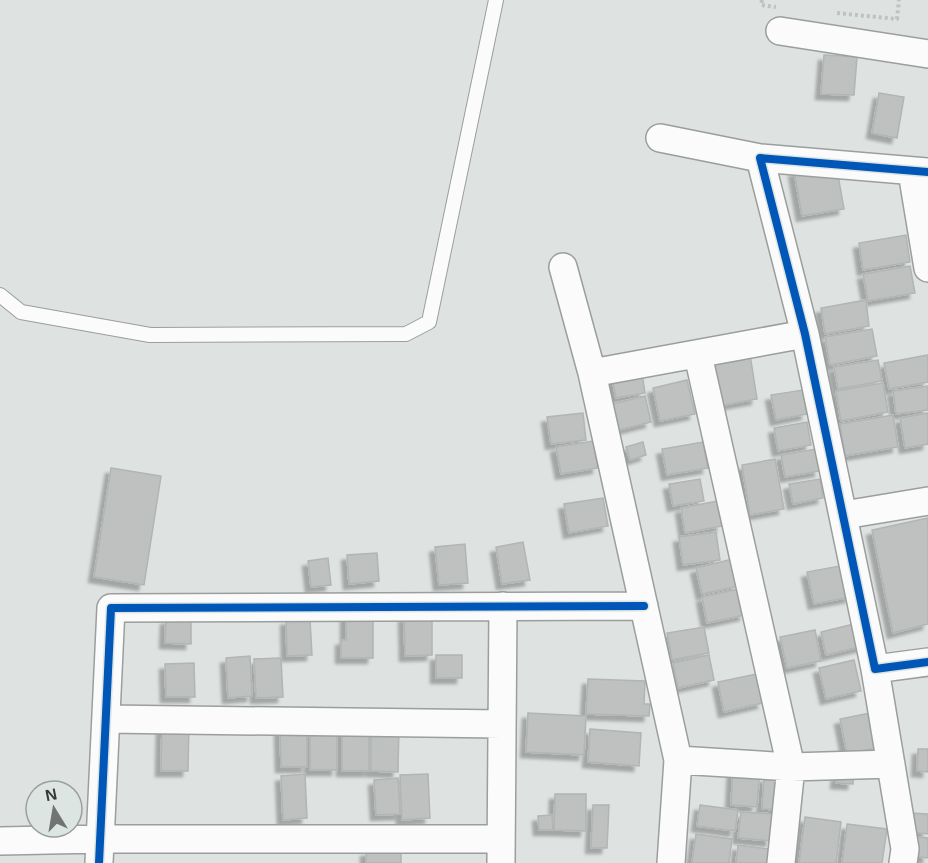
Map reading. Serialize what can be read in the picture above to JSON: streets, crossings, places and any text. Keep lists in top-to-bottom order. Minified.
{"north":"top"}
